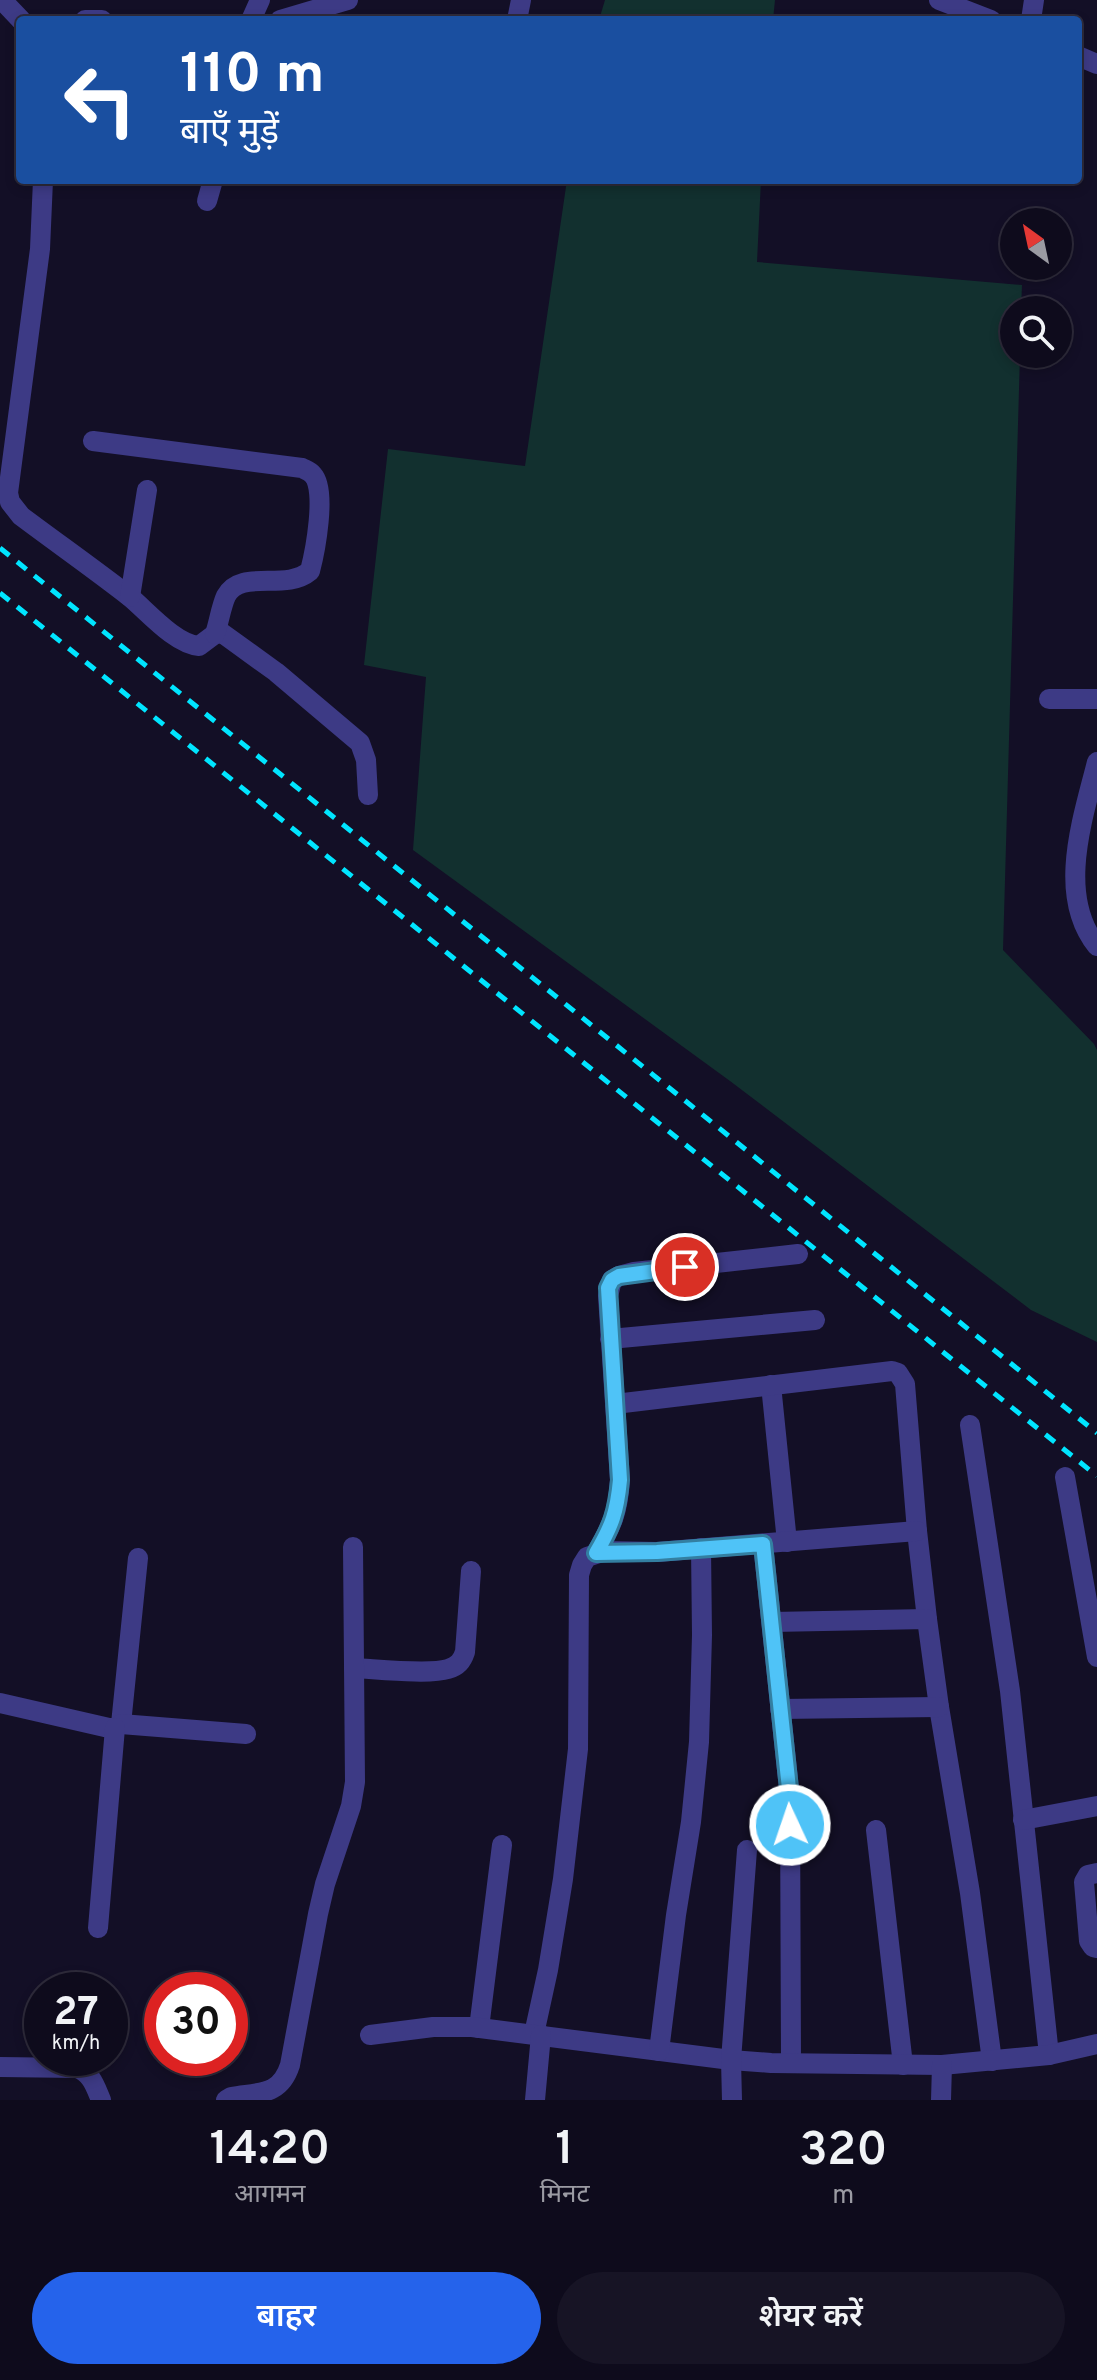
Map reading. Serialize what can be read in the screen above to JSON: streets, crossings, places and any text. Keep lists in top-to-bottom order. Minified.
{"north":"top left","page":{"turn":["110 m","बाएँ मुड़ें"],"speed":"27 km/h","limit":"30","eta":["14:20","आगमन","1","मिनट","320","m"],"buttons":["बाहर","शेयर करें"]}}
